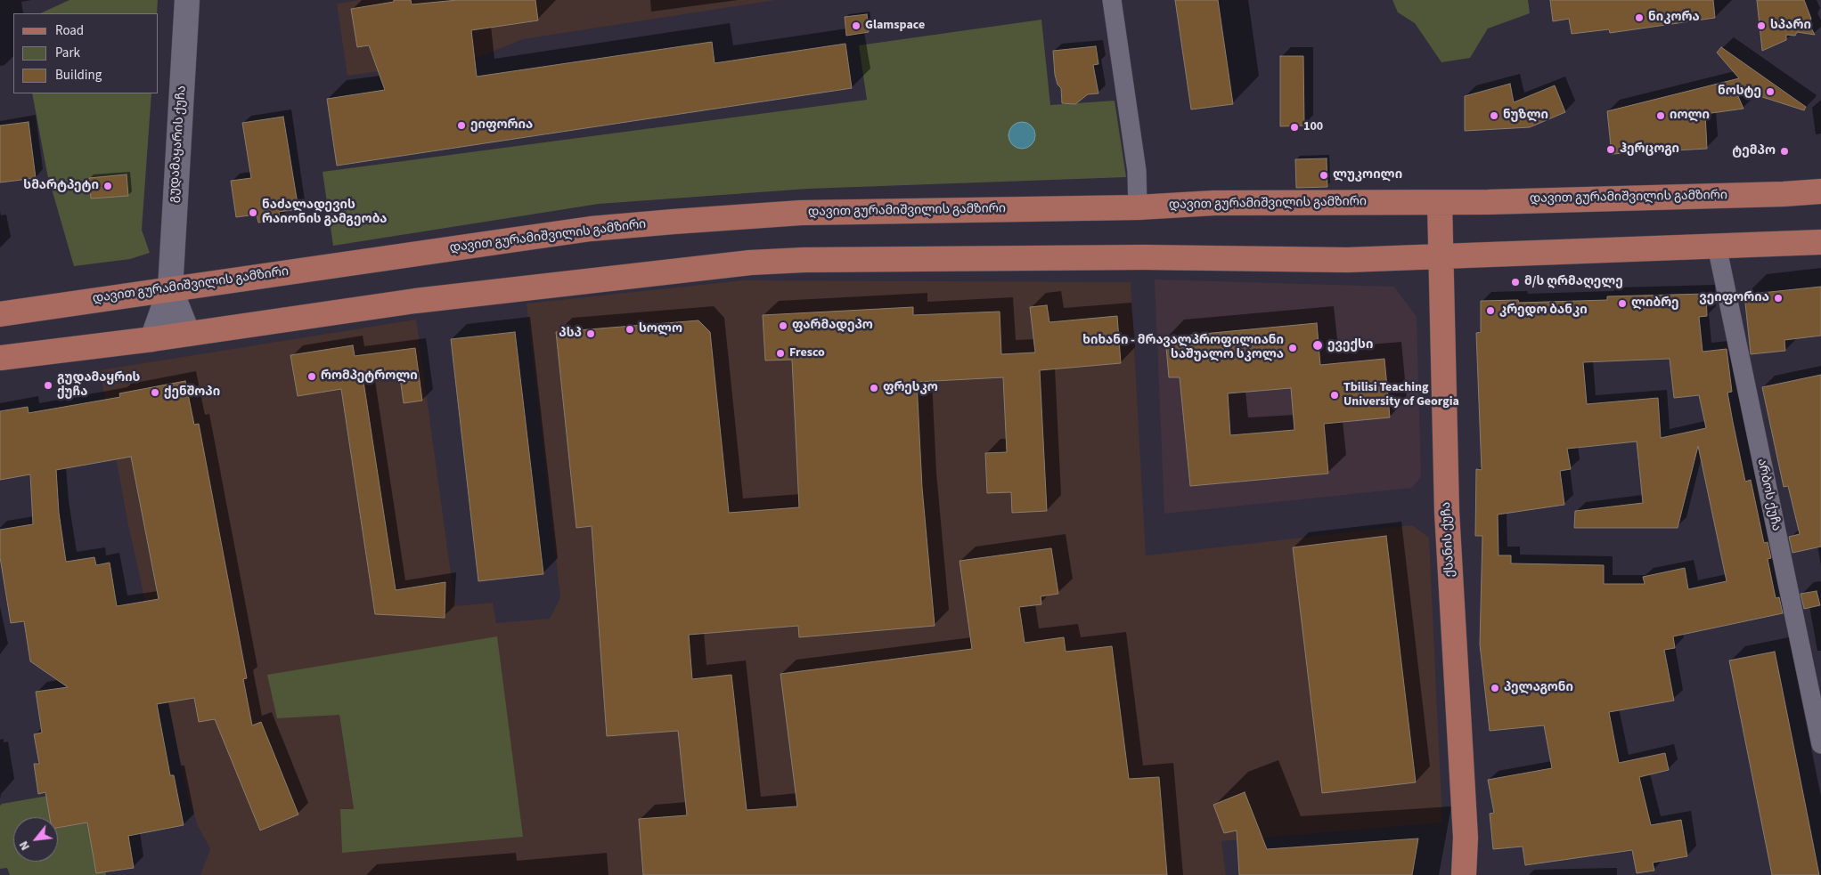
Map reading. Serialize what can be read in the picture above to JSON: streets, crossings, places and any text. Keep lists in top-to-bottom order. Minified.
{"streets":{"main road":["დავით გურამიშვილის გამზირი","ქსანის ქუჩა"],"street":["გუდამაყარის ქუჩა","არბოს ქუჩა"]},"crossings":[["გუდამაყარის ქუჩა","დავით გურამიშვილის გამზირი"],["დავით გურამიშვილის გამზირი","ქსანის ქუჩა"]],"places":["ნიკორა","Glamspace","სპარი","ნოსტე","ნუზლი","იოლი","ეიფორია","100","ჰერცოგი","ტემპო","ლუკოილი","სმარტპეტი","ნაძალადევის რაიონის გამგეობა","მ/ს ღრმაღელე","ვეიფორია","ლიბრე","კრედო ბანკი","ფარმადეპო","სოლო","პსპ","ევექსი","ხიხანი - მრავალპროფილიანი საშუალო სკოლა","Fresco","რომპეტროლი","გუდამაყრის ქუჩა","ფრესკო","ქენშოპი","Tbilisi Teaching University of Georgia","პელაგონი"],"legend":["Road","Park","Building"],"north":"bottom left"}
